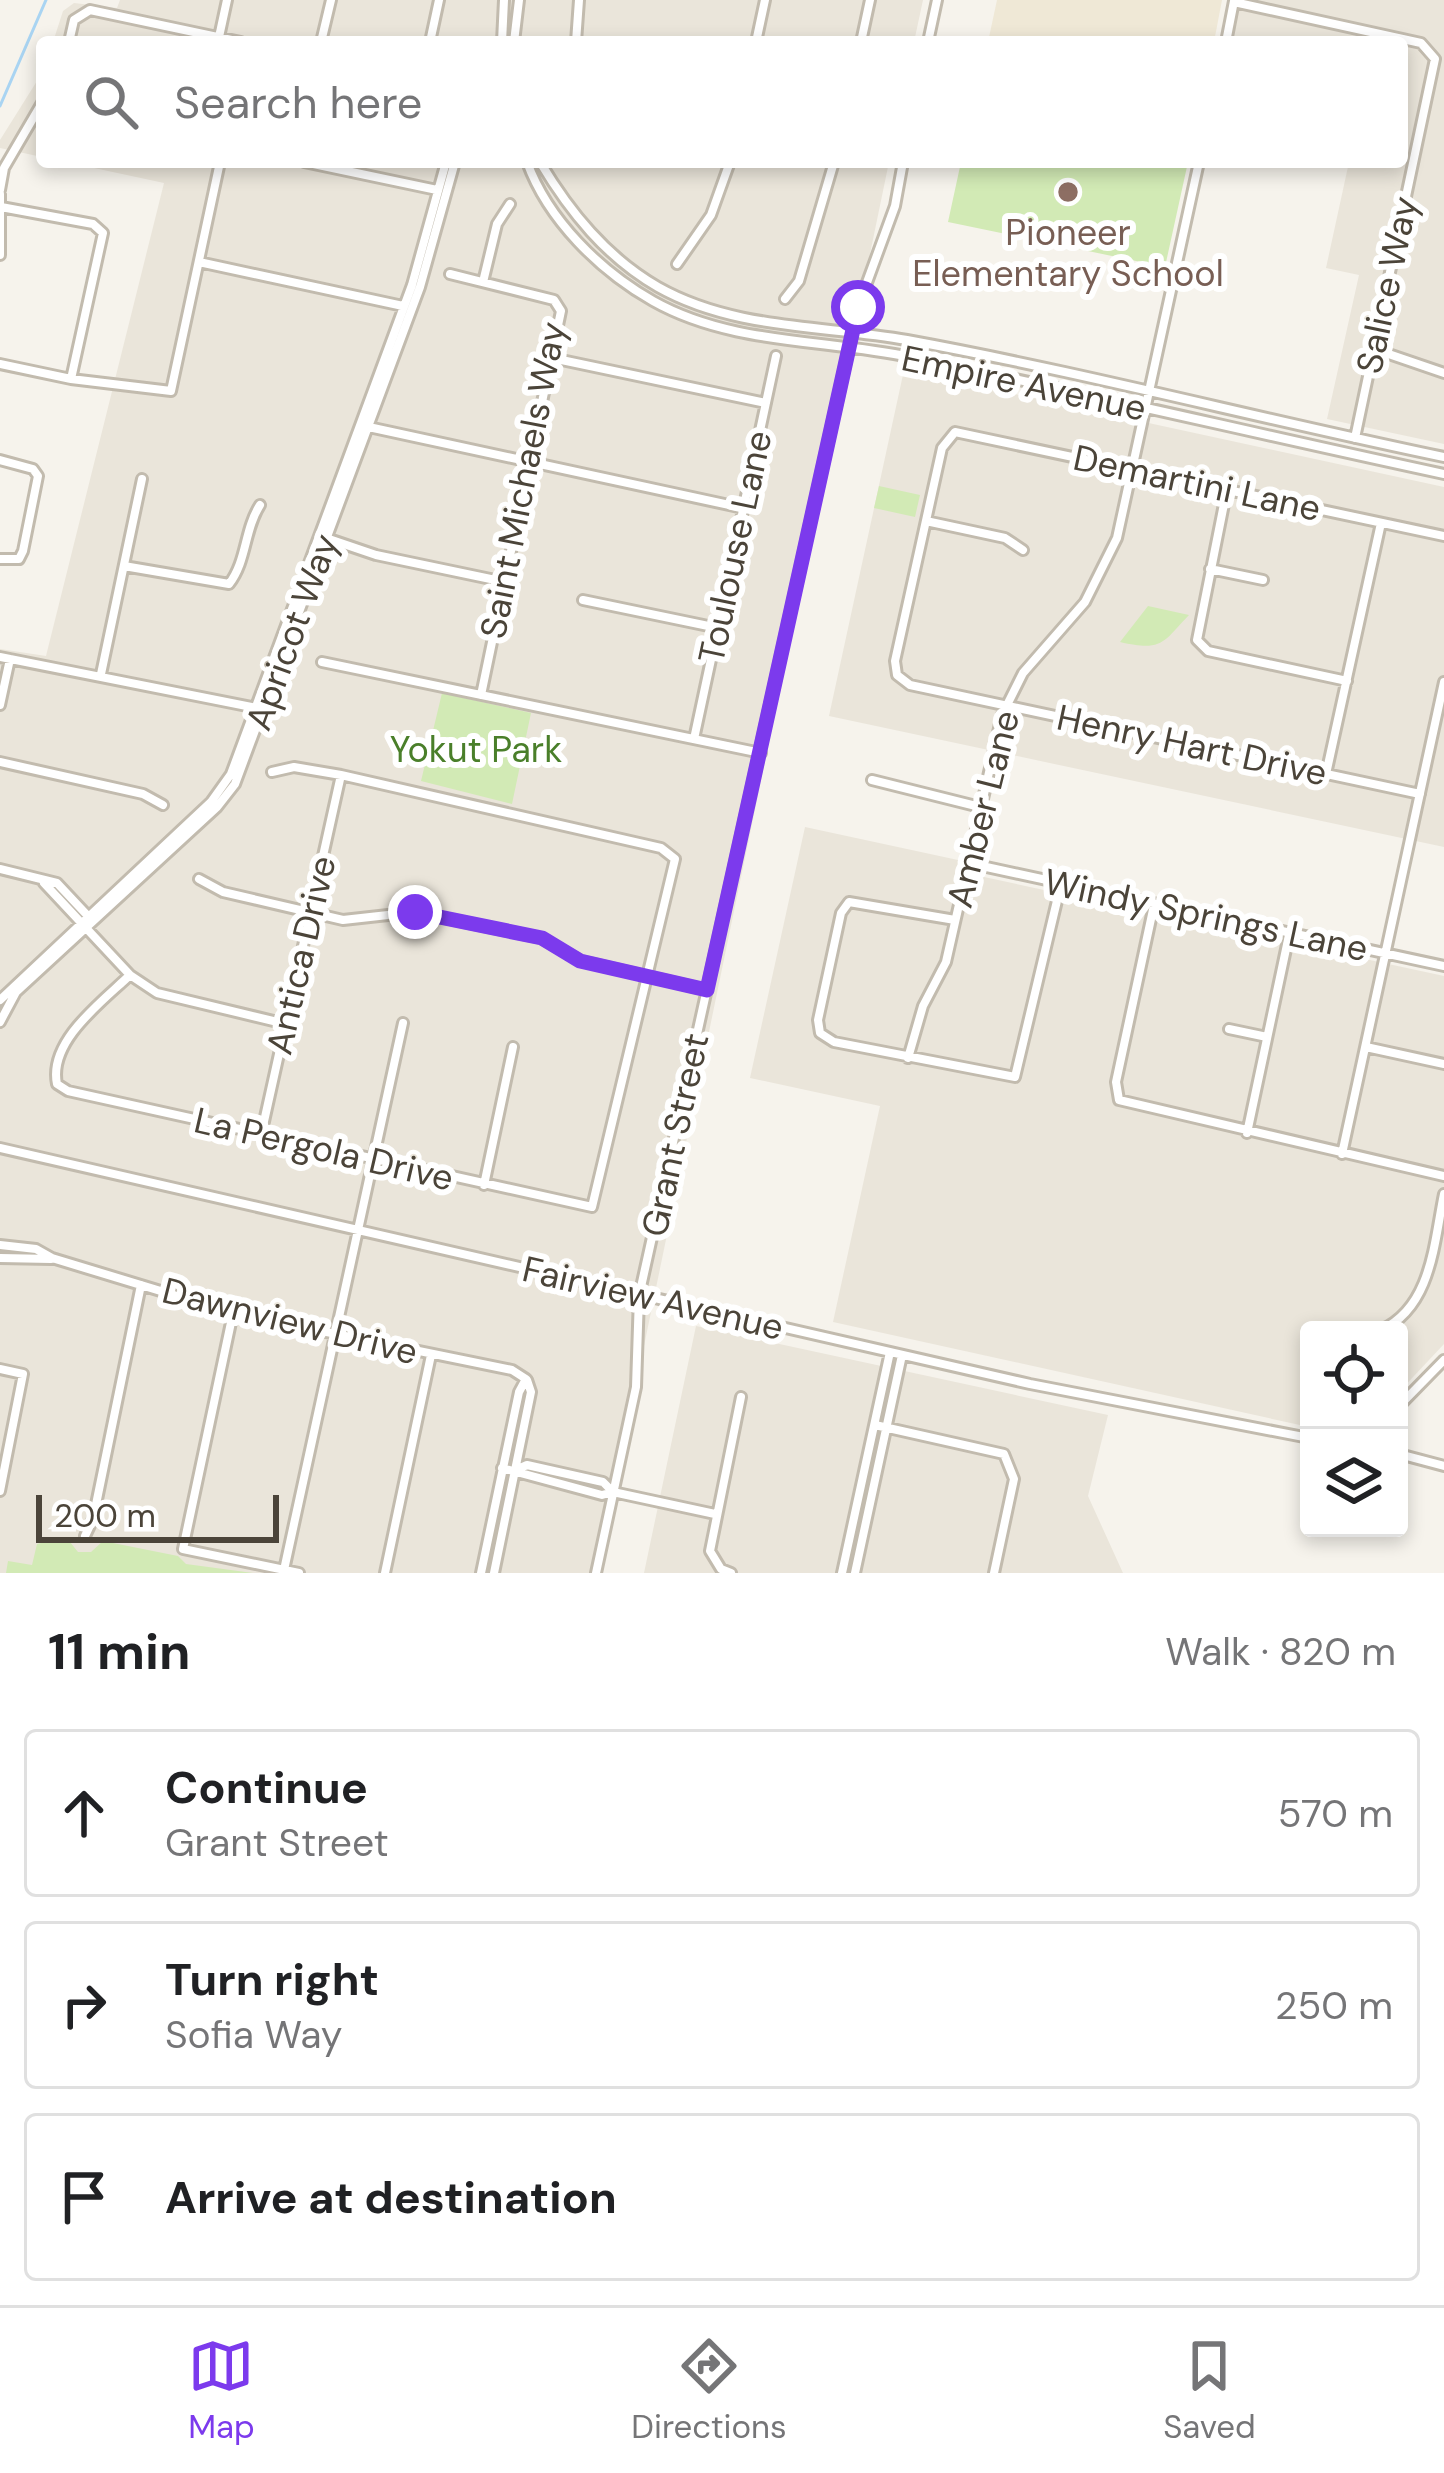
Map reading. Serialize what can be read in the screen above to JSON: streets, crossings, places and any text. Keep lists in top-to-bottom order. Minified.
{"streets":{"street":["Salice Way","Empire Avenue","Saint Michaels Way","Demartini Lane","Toulouse Lane","Apricot Way","Henry Hart Drive","Amber Lane","Windy Springs Lane","Antica Drive","Grant Street","La Pergola Drive","Fairview Avenue","Dawnview Drive"]},"crossings":[["Salice Way","Empire Avenue"],["Empire Avenue","Amber Lane"],["Empire Avenue","Grant Street"],["Demartini Lane","Henry Hart Drive"],["Demartini Lane","Amber Lane"],["Henry Hart Drive","Amber Lane"],["Amber Lane","Windy Springs Lane"],["Antica Drive","La Pergola Drive"],["Grant Street","Fairview Avenue"]],"parks":["Yokut Park"],"places":["Pioneer Elementary School"],"scale_bar":"200 m","page":{"search":"Search here","scale":"200 m","heading":["11 min","Walk · 820 m"],"list":[["Continue","Grant Street","570 m"],["Turn right","Sofia Way","250 m"],"Arrive at destination"],"nav":["Map","Directions","Saved"]}}
